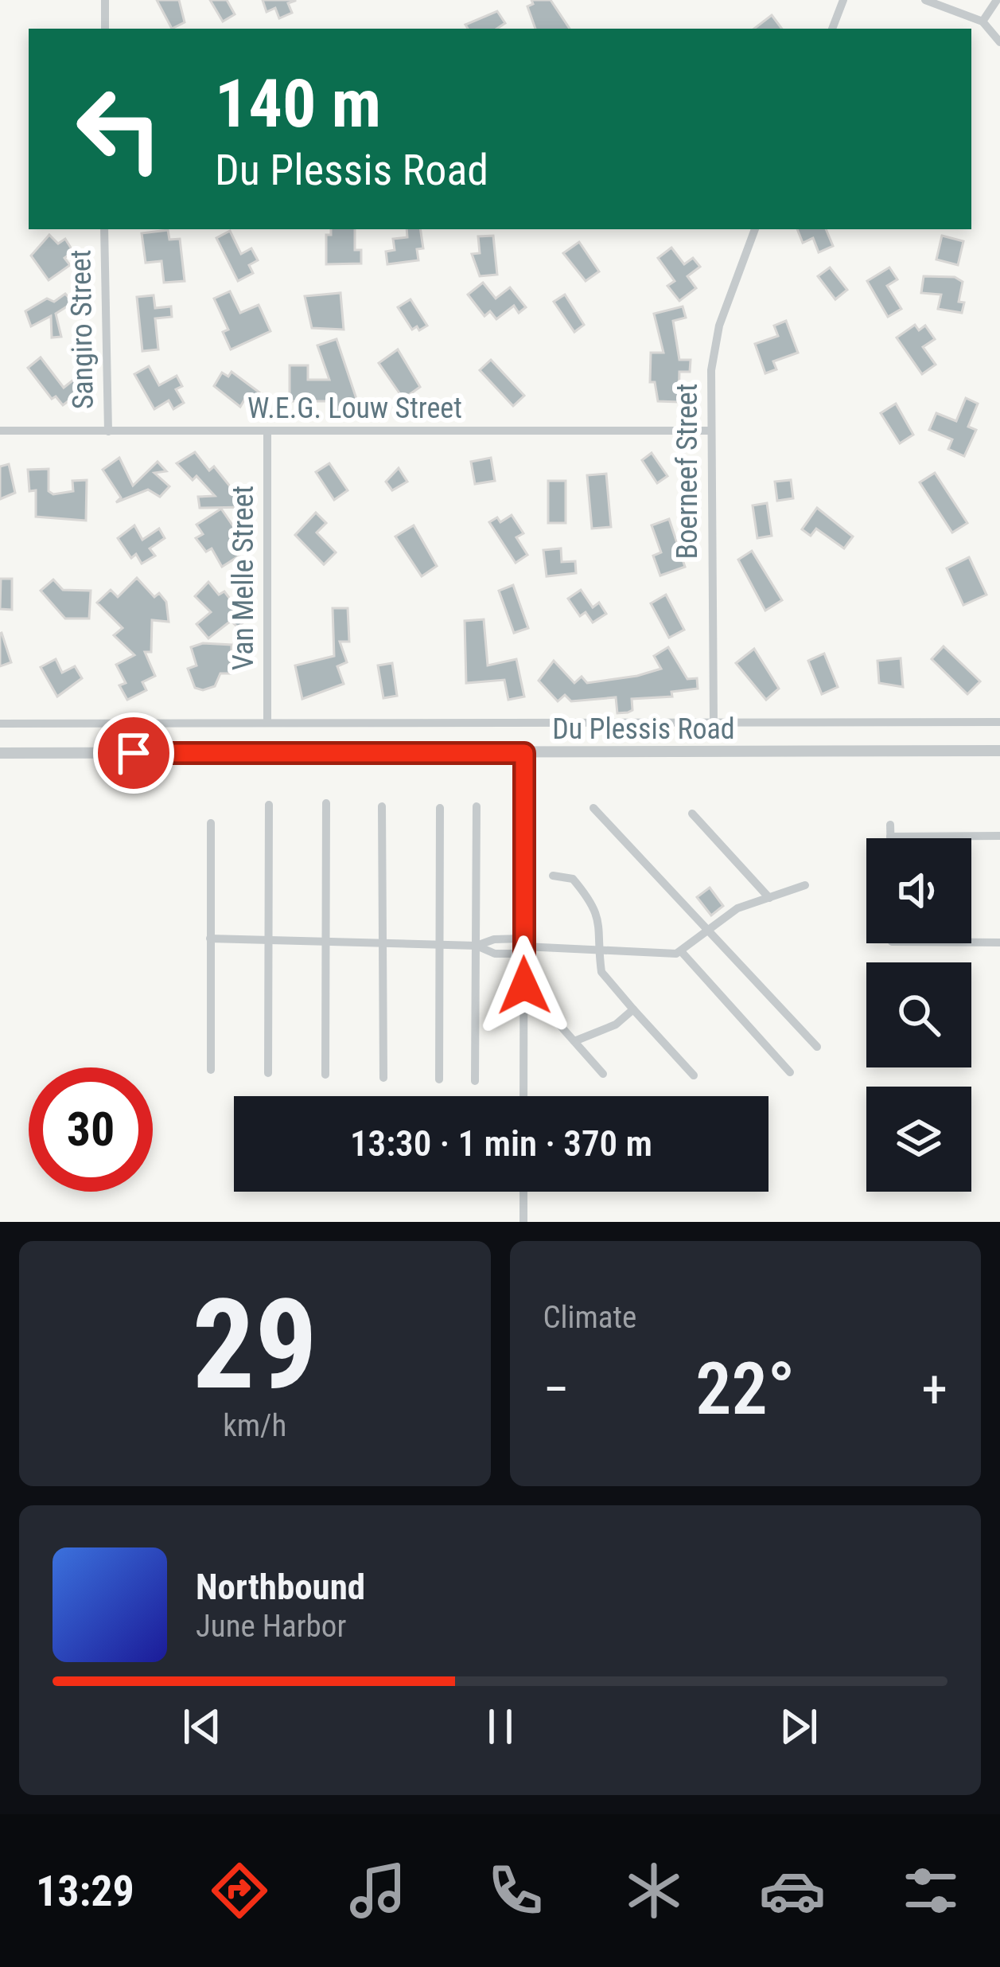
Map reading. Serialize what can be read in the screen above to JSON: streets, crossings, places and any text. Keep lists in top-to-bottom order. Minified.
{"streets":{"street":["Sangiro Street","W.E.G. Louw Street","Boerneef Street","Van Melle Street","Du Plessis Road"]},"crossings":[["Sangiro Street","W.E.G. Louw Street"],["W.E.G. Louw Street","Boerneef Street"],["W.E.G. Louw Street","Van Melle Street"],["Boerneef Street","Du Plessis Road"],["Van Melle Street","Du Plessis Road"]],"page":{"turn":["140 m","Du Plessis Road"],"limit":"30","trip":"13:30 · 1 min · 370 m","tile":[["29","km/h"],"Climate"],"heat":["−","22°","+"],"song":["Northbound","June Harbor"],"tabs":"13:29"}}
